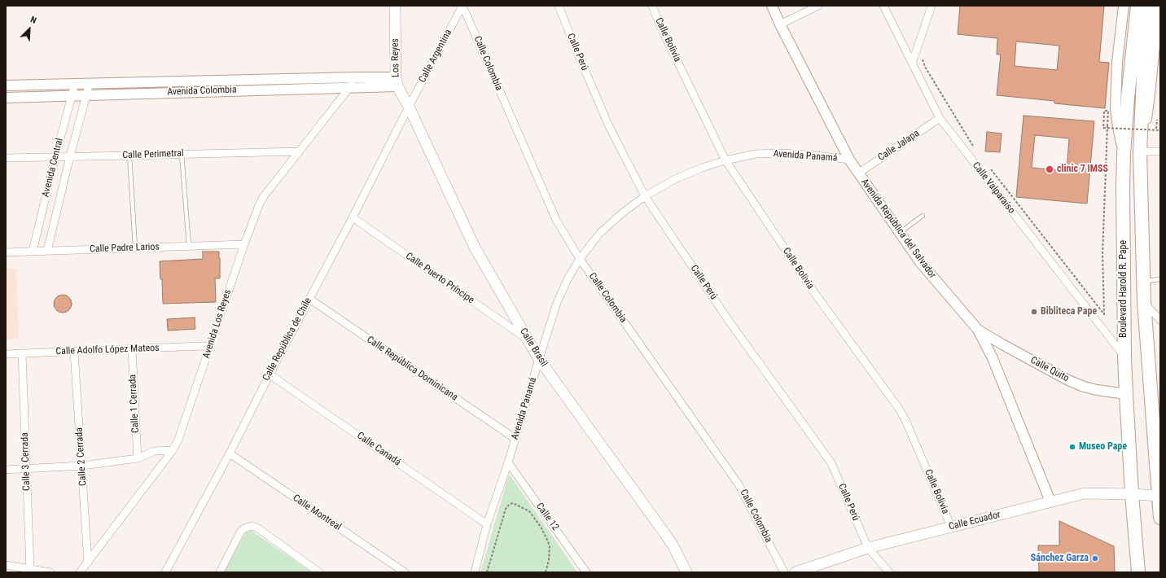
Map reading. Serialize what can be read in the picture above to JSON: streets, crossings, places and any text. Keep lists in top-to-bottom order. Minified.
{"streets":{"highway":["Boulevard Harold R. Pape"],"main road":["Los Reyes","Calle Brasil","Calle Ecuador"],"street":["Calle Bolivia","Calle Perú","Calle Argentina","Calle Colombia","Avenida Colombia","Calle Jalapa","Calle Perimetral","Avenida Panamá","Avenida Central","Calle Valparaíso","Avenida República del Salvador","Calle Padre Larios","Calle Puerto Príncipe","Avenida Los Reyes","Calle República de Chile","Calle Adolfo López Mateos","Calle República Dominicana","Calle Quito","Calle 1 Cerrada","Calle Canadá","Calle 2 Cerrada","Calle 3 Cerrada","Calle Montreal","Calle 12"]},"crossings":[["Calle Bolivia","Avenida Panamá"],["Calle Bolivia","Calle Ecuador"],["Calle Perú","Avenida Panamá"],["Calle Perú","Calle Ecuador"],["Calle Argentina","Los Reyes"],["Calle Argentina","Calle Colombia"],["Calle Argentina","Calle República de Chile"],["Calle Argentina","Calle Brasil"],["Los Reyes","Avenida Colombia"],["Los Reyes","Calle República de Chile"],["Los Reyes","Calle Brasil"],["Calle Colombia","Avenida Panamá"],["Avenida Colombia","Avenida Central"],["Avenida Colombia","Avenida Los Reyes"],["Calle Jalapa","Calle Valparaíso"],["Calle Jalapa","Avenida República del Salvador"],["Calle Perimetral","Avenida Central"],["Calle Perimetral","Avenida Los Reyes"],["Avenida Panamá","Avenida República del Salvador"],["Avenida Panamá","Calle Brasil"],["Avenida Panamá","Calle República Dominicana"],["Avenida Panamá","Calle Canadá"],["Avenida Panamá","Calle 12"],["Avenida Central","Calle Padre Larios"],["Calle Valparaíso","Boulevard Harold R. Pape"],["Avenida República del Salvador","Calle Quito"],["Avenida República del Salvador","Calle Ecuador"],["Calle Padre Larios","Avenida Los Reyes"],["Calle Puerto Príncipe","Calle República de Chile"],["Calle Puerto Príncipe","Calle Brasil"],["Boulevard Harold R. Pape","Calle Quito"],["Boulevard Harold R. Pape","Calle Ecuador"],["Avenida Los Reyes","Calle Adolfo López Mateos"],["Avenida Los Reyes","Calle 2 Cerrada"],["Calle República de Chile","Calle Brasil"],["Calle República de Chile","Calle República Dominicana"],["Calle República de Chile","Calle Canadá"],["Calle República de Chile","Calle Montreal"],["Calle Adolfo López Mateos","Calle 1 Cerrada"],["Calle Adolfo López Mateos","Calle 2 Cerrada"],["Calle Adolfo López Mateos","Calle 3 Cerrada"]],"places":["clinic 7 IMSS","Bibliteca Pape","Museo Pape","Sánchez Garza"],"north":"top right"}
